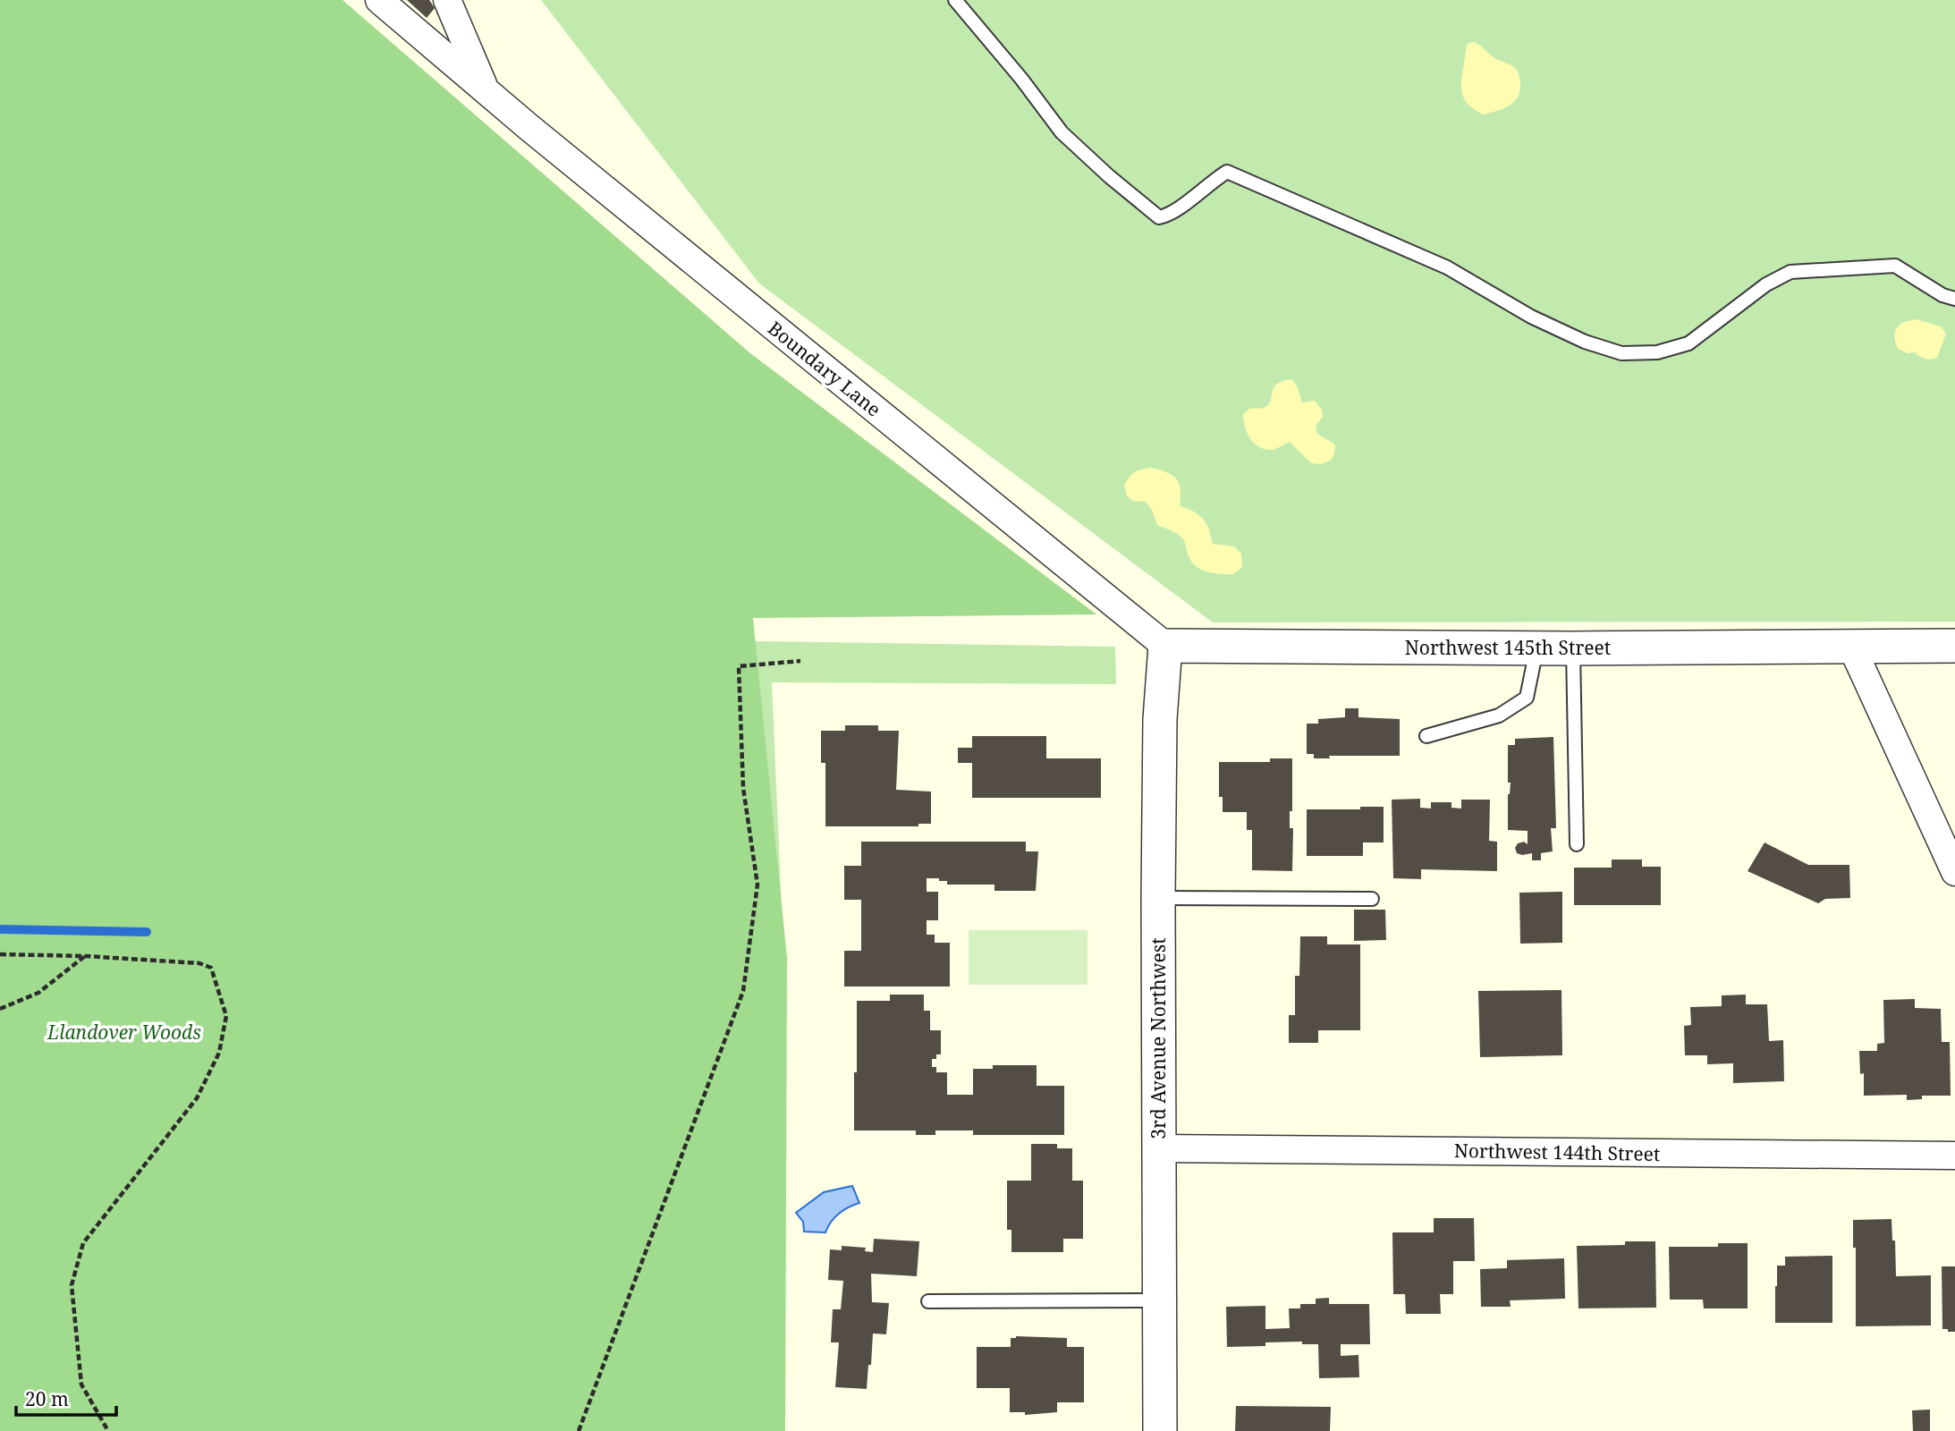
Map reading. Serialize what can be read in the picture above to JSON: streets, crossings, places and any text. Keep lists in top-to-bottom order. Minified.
{"streets":{"street":["Boundary Lane","Northwest 145th Street","3rd Avenue Northwest","Northwest 144th Street"]},"crossings":[["Boundary Lane","Northwest 145th Street"],["Boundary Lane","3rd Avenue Northwest"],["Northwest 145th Street","3rd Avenue Northwest"],["3rd Avenue Northwest","Northwest 144th Street"]],"parks":["Llandover Woods"],"scale_bar":"20 m"}
